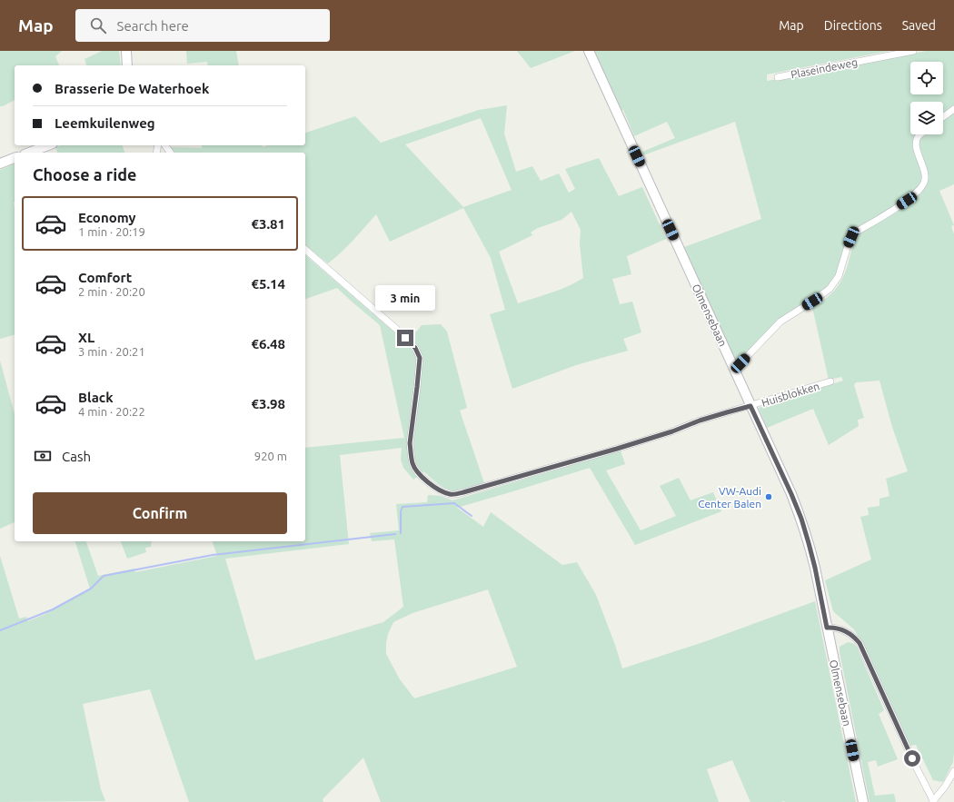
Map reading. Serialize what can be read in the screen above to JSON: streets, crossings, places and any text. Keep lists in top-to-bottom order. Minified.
{"streets":{"street":["Plaseindeweg","Olmensebaan","Huisblokken"]},"crossings":[["Olmensebaan","Huisblokken"]],"places":["VW-Audi Center Balen"],"page":{"header":"Map","search":"Search here","nav":["Map","Directions","Saved"],"banner":["Brasserie De Waterhoek","Leemkuilenweg"],"heading":"Choose a ride","list":[{"name":"Economy","note":"1 min · 20:19","value":"€3.81"},{"name":"Comfort","note":"2 min · 20:20","value":"€5.14"},{"name":"XL","note":"3 min · 20:21","value":"€6.48"},{"name":"Black","note":"4 min · 20:22","value":"€3.98"}],"bubble":"3 min","pay":["Cash","920 m"],"buttons":"Confirm"}}
